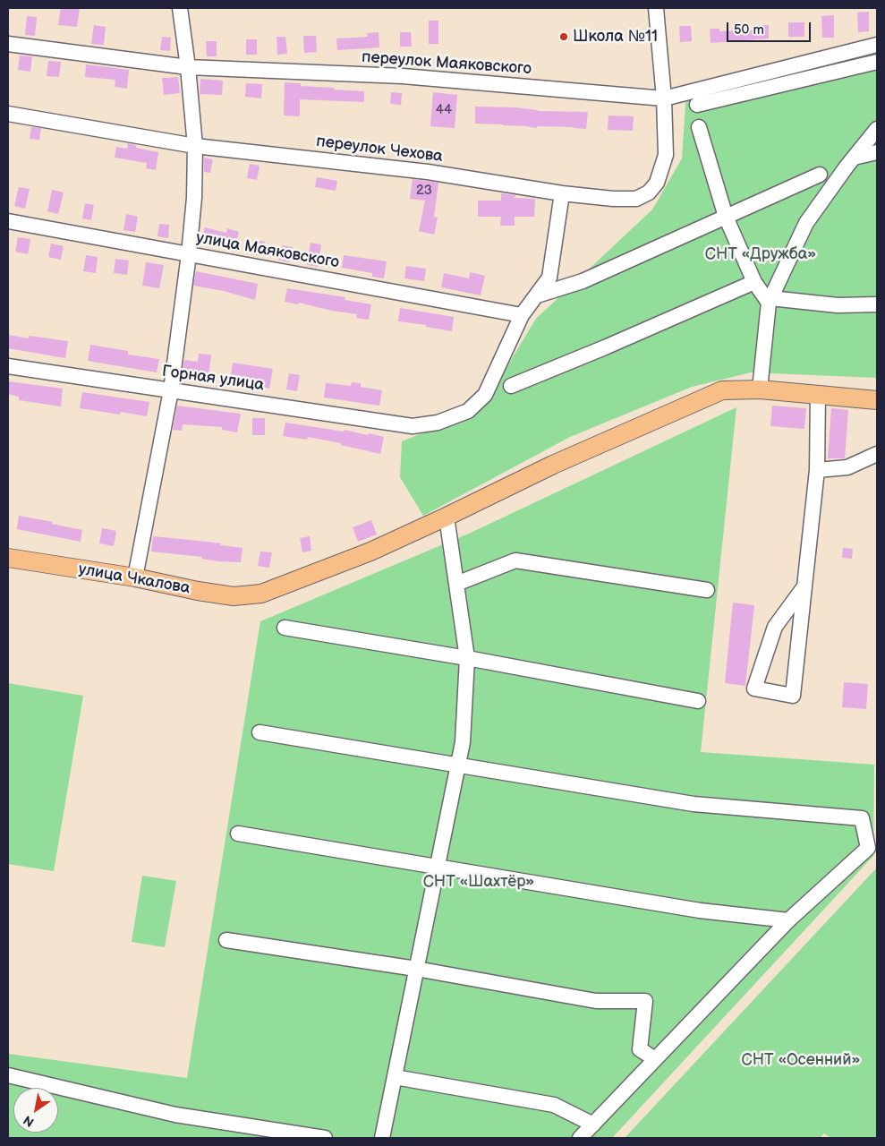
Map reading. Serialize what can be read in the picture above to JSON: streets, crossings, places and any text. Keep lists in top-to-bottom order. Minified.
{"streets":{"main road":["улица Чкалова"],"street":["переулок Маяковского","переулок Чехова","улица Маяковского","Горная улица"]},"crossings":[["переулок Маяковского","переулок Чехова"],["переулок Чехова","Горная улица"],["улица Маяковского","Горная улица"]],"parks":["СНТ «Дружба»","СНТ «Шахтёр»","СНТ «Осенний»"],"places":["Школа №11"],"house_numbers":["44","23"],"scale_bar":"50 m","north":"bottom left"}
